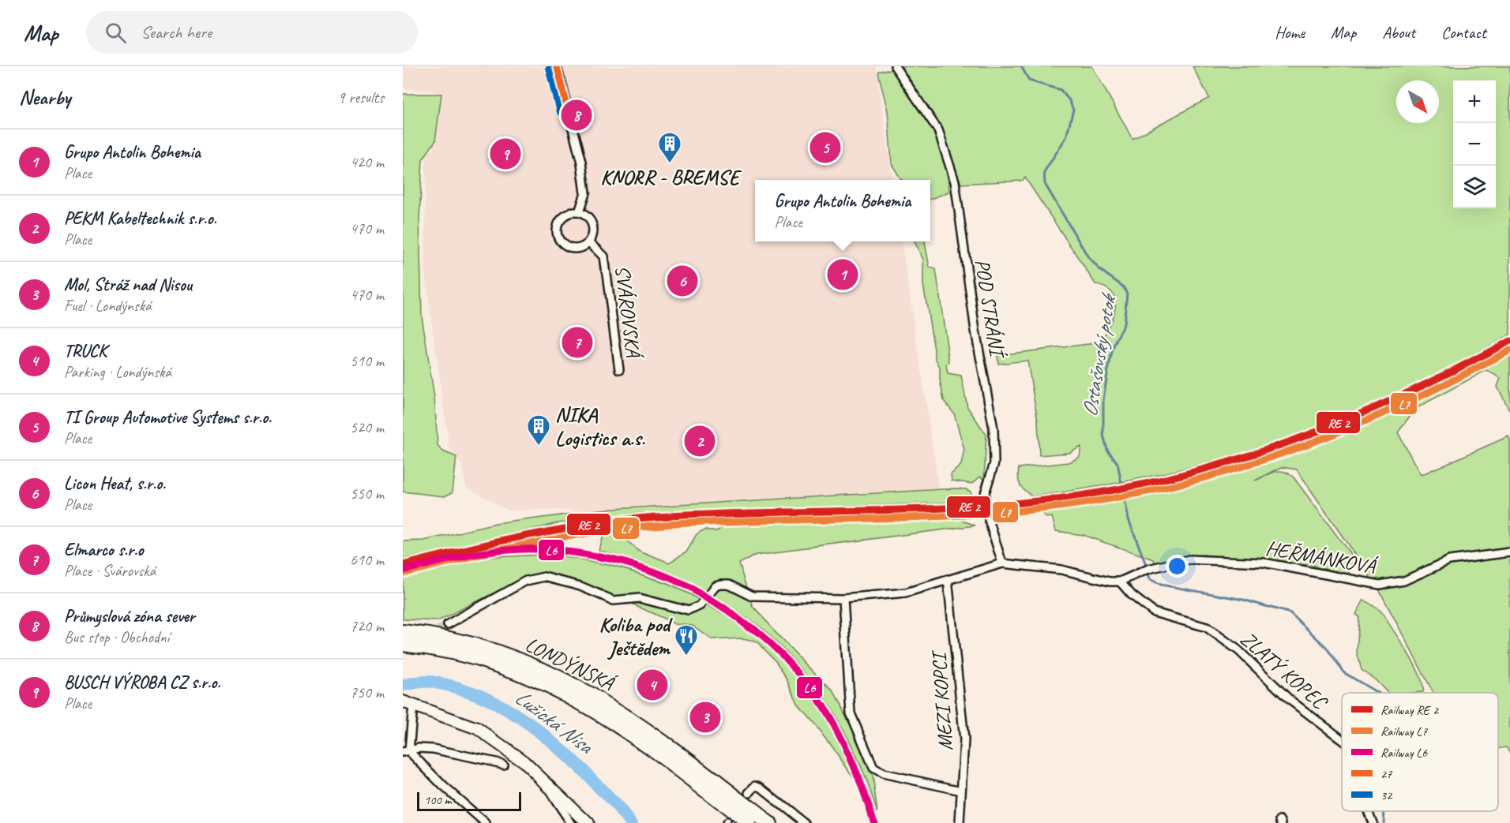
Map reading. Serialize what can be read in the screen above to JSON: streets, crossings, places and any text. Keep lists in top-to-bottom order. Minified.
{"streets":{"highway":["LONDÝNSKÁ"],"street":["POD STRÁNÍ","SVÁROVSKÁ","HEŘMÁNKOVÁ","ZLATÝ KOPEC","MEZI KOPCI"]},"crossings":[["HEŘMÁNKOVÁ","ZLATÝ KOPEC"]],"water":["Ostašovský potok","Lužická Nisa"],"places":{"building":["KNORR - BREMSE","NIKA Logistics a.s."],"restaurant":["Koliba pod Ještědem"]},"lines":["transit line 27","transit line 32","rail line L7","rail line L6"],"legend":["Railway RE 2","Railway L7","Railway L6","27","32"],"scale_bar":"100 m","north":"bottom right","page":{"header":"Map","search":"Search here","nav":["Home","Map","About","Contact"],"heading":["Nearby","9 results"],"map_buttons":["+","−"],"pins":["8","5","9","1","6","7","2","4","3"],"list":[{"mark":"1","name":"Grupo Antolin Bohemia","note":"Place","value":"420 m"},{"mark":"2","name":"PEKM Kabeltechnik s.r.o.","note":"Place","value":"470 m"},{"mark":"3","name":"Mol, Stráž nad Nisou","note":"Fuel · Londýnská","value":"470 m"},{"mark":"4","name":"TRUCK","note":"Parking · Londýnská","value":"510 m"},{"mark":"5","name":"TI Group Automotive Systems s.r.o.","note":"Place","value":"520 m"},{"mark":"6","name":"Licon Heat, s.r.o.","note":"Place","value":"550 m"},{"mark":"7","name":"Elmarco s.r.o","note":"Place · Svárovská","value":"610 m"},{"mark":"8","name":"Průmyslová zóna sever","note":"Bus stop · Obchodní","value":"720 m"},{"mark":"9","name":"BUSCH VÝROBA CZ s.r.o.","note":"Place","value":"750 m"}],"popup":["Grupo Antolin Bohemia","Place"],"scale":"100 m"}}
